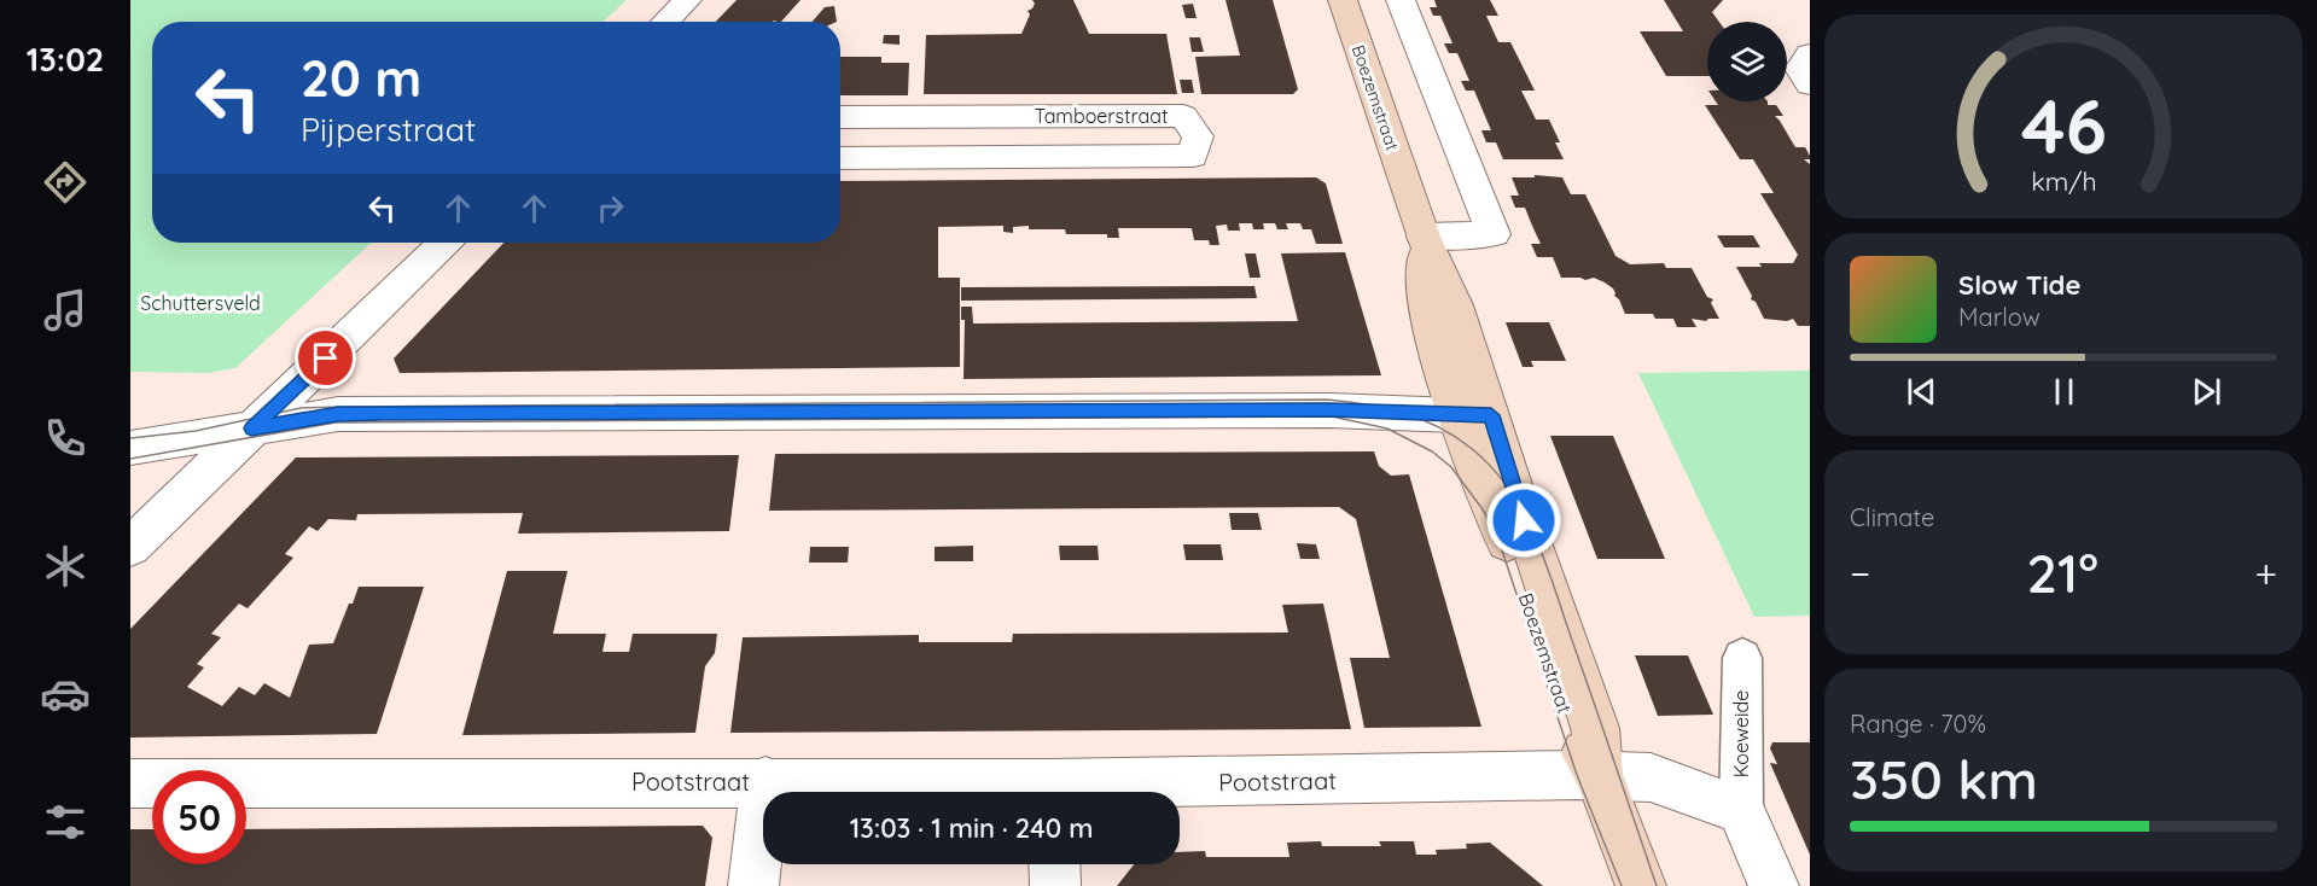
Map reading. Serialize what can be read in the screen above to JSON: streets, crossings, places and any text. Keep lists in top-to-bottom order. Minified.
{"streets":{"main road":["Boezemstraat"],"street":["Tamboerstraat","Koeweide","Pootstraat"]},"crossings":[["Boezemstraat","Pootstraat"]],"parks":["Schuttersveld"],"page":{"tabs":"13:02","turn":["20 m","Pijperstraat"],"song":["Slow Tide","Marlow"],"tile":["Climate",["Range · 70%","350 km"]],"heat":["−","21°","+"],"limit":"50","trip":"13:03 · 1 min · 240 m","gauge":["46","km/h"]}}
